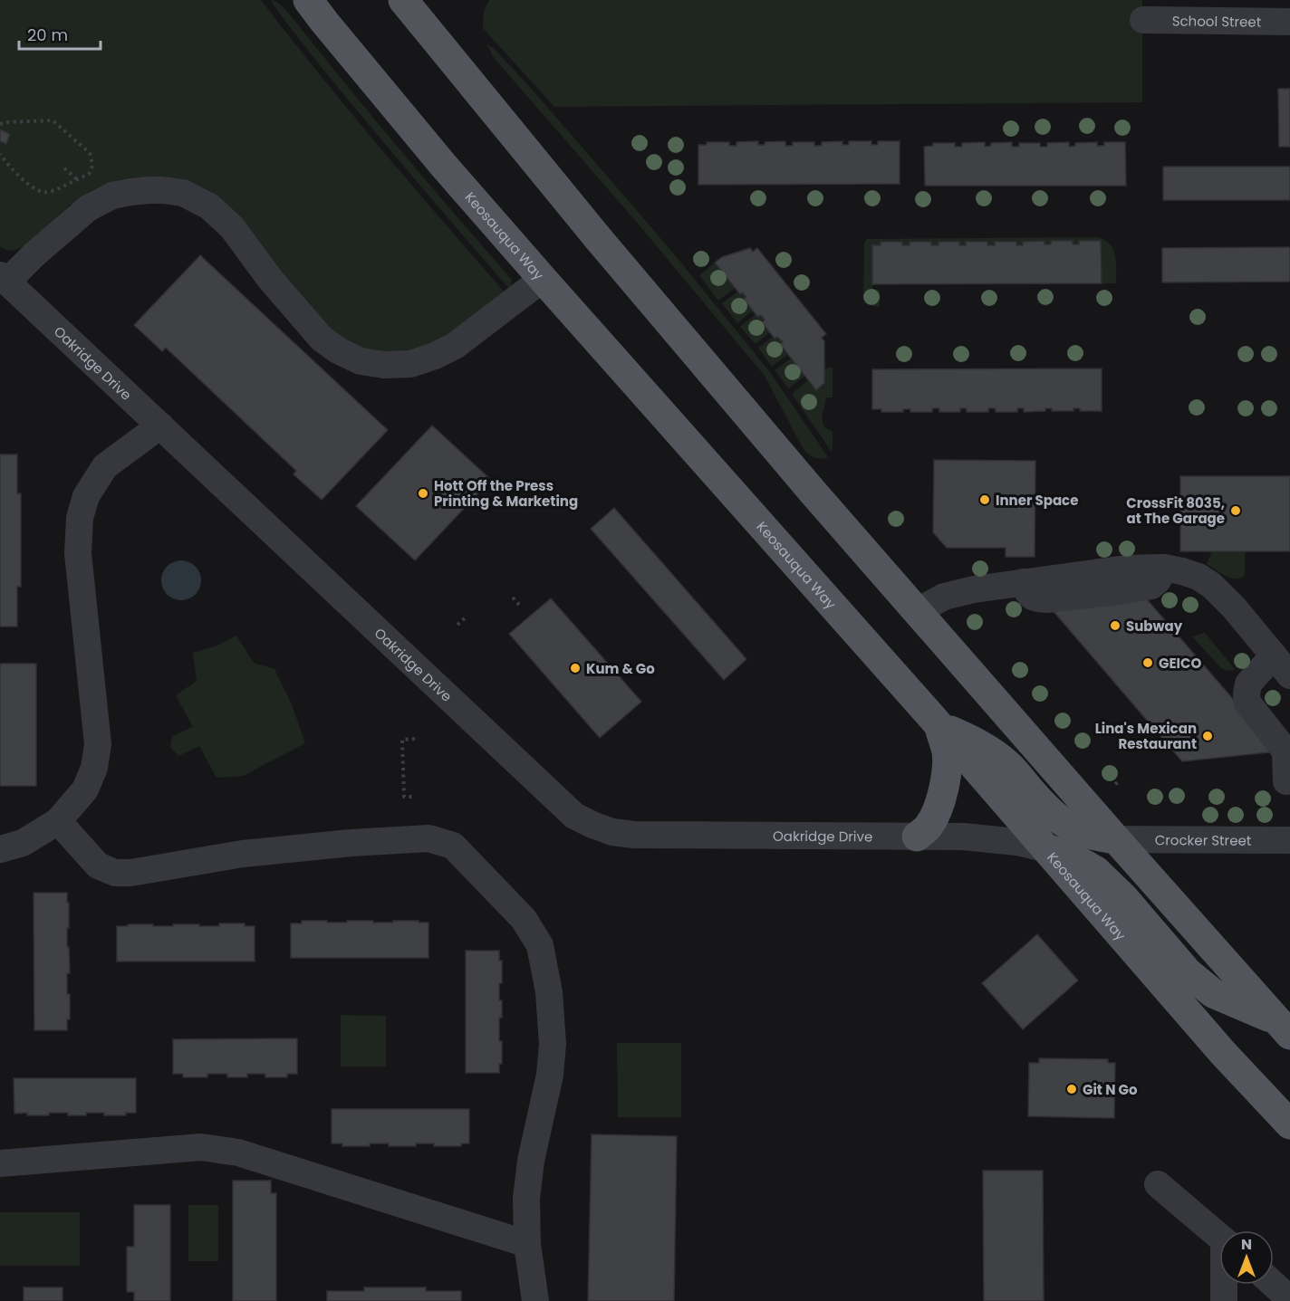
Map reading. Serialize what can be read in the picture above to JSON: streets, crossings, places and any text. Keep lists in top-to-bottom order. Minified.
{"streets":{"main road":["Keosauqua Way"],"street":["School Street","Oakridge Drive","Crocker Street"]},"crossings":[["Keosauqua Way","Oakridge Drive"]],"places":["Hott Off the Press Printing & Marketing","Inner Space","CrossFit 8035, at The Garage","Subway","GEICO","Kum & Go","Lina's Mexican Restaurant","Git N Go"],"scale_bar":"20 m","north":"top"}
